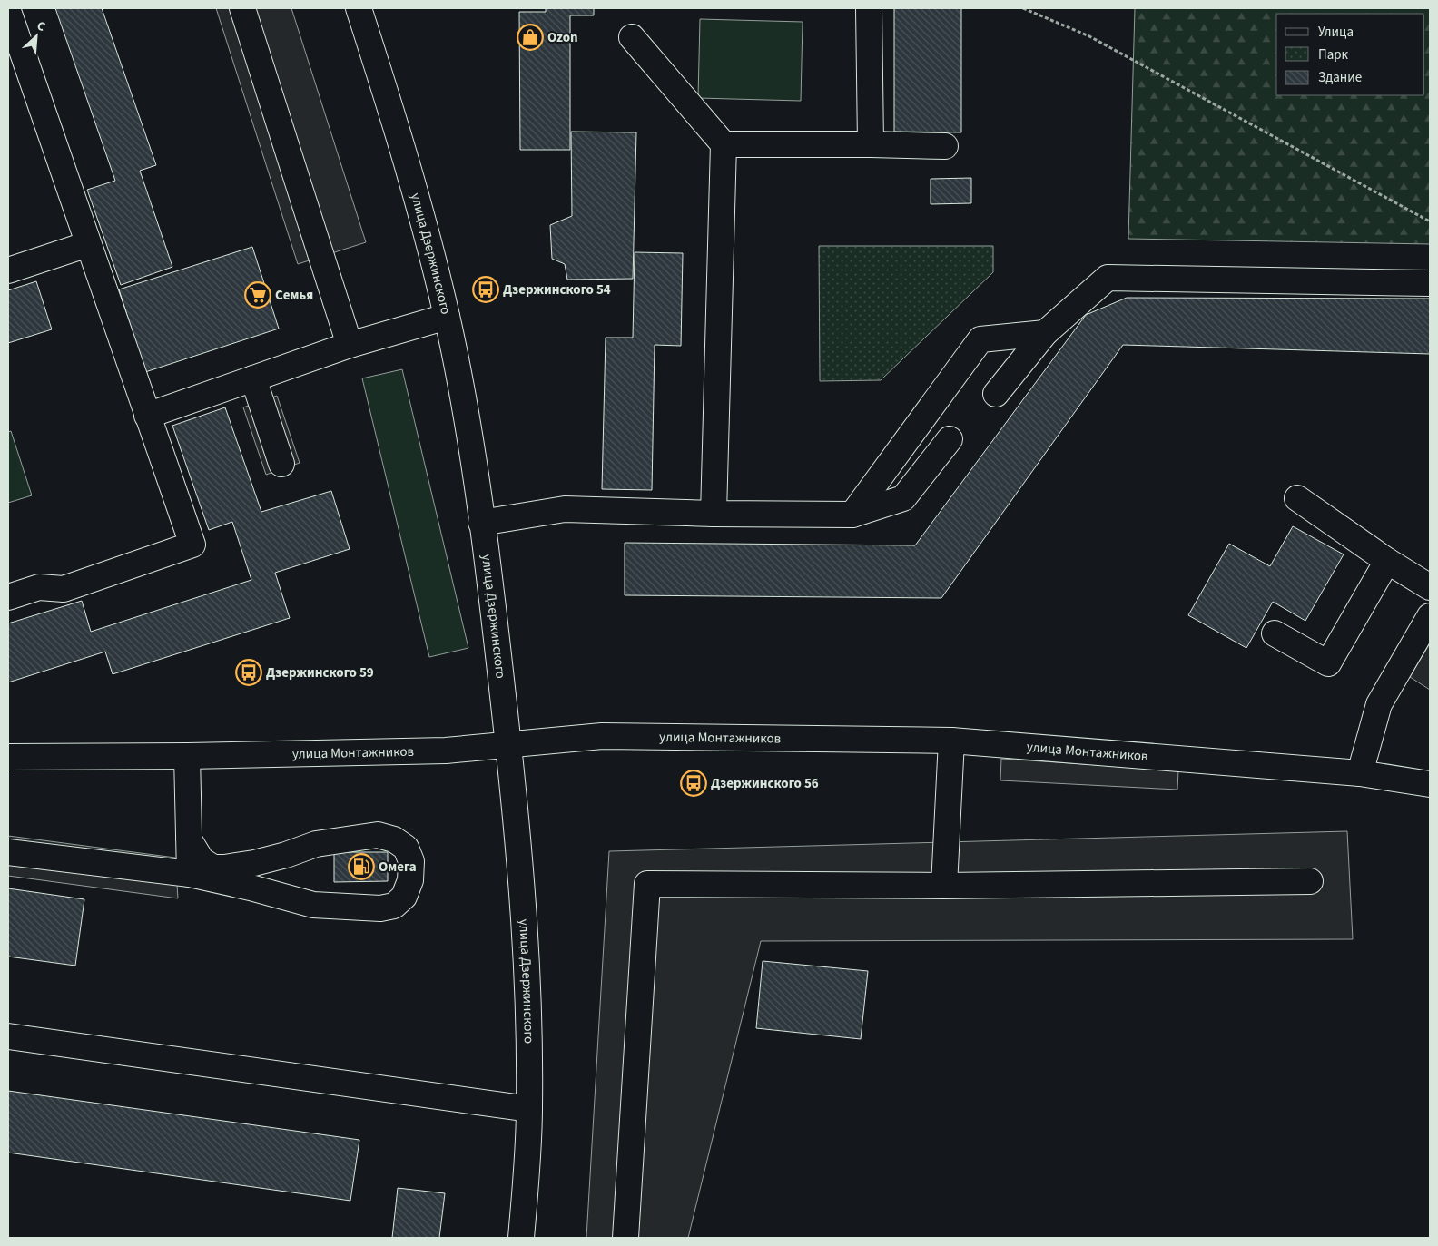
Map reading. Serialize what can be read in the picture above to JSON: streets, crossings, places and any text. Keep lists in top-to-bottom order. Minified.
{"streets":{"street":["улица Дзержинского","улица Монтажников"]},"crossings":[["улица Дзержинского","улица Монтажников"]],"places":{"shop":["Ozon"],"bus stop":["Дзержинского 54","Дзержинского 59","Дзержинского 56"],"supermarket":["Семья"],"fuel station":["Омега"]},"legend":["Улица","Парк","Здание"],"north":"top right"}
